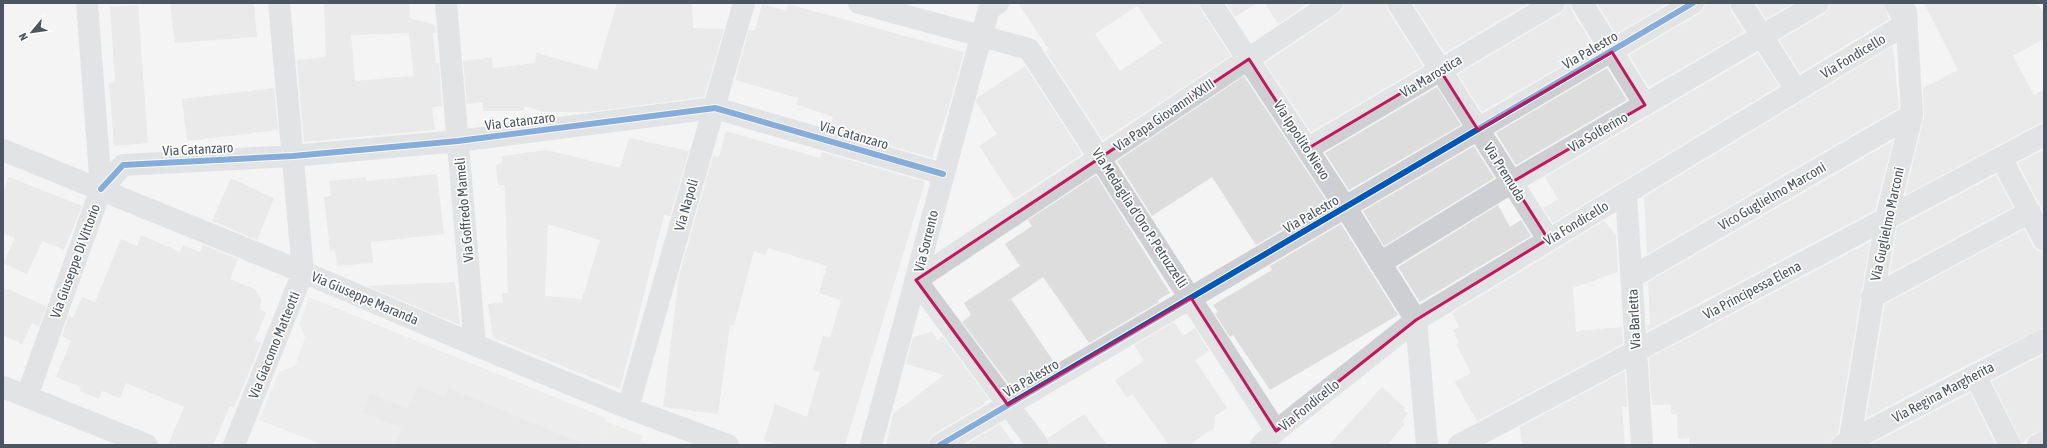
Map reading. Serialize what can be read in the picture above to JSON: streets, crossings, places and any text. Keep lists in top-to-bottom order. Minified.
{"streets":{"street":["Via Palestro","Via Fondicello","Via Marostica","Via Papa Giovanni XXIII","Via Catanzaro","Via Solferino","Via Ippolito Nievo","Via Premuda","Vico Guglielmo Marconi","Via Napoli","Via Goffredo Mameli","Via Medaglia d'Oro P. Petruzzelli","Via Guglielmo Marconi","Via Sorrento","Via Giuseppe Di Vittorio","Via Principessa Elena","Via Giuseppe Maranda","Via Barletta","Via Giacomo Matteotti","Via Regina Margherita"]},"crossings":[["Via Palestro","Via Ippolito Nievo"],["Via Palestro","Via Premuda"],["Via Palestro","Via Medaglia d'Oro P. Petruzzelli"],["Via Fondicello","Via Ippolito Nievo"],["Via Fondicello","Via Premuda"],["Via Fondicello","Via Medaglia d'Oro P. Petruzzelli"],["Via Fondicello","Via Guglielmo Marconi"],["Via Fondicello","Via Barletta"],["Via Marostica","Via Ippolito Nievo"],["Via Marostica","Via Premuda"],["Via Papa Giovanni XXIII","Via Ippolito Nievo"],["Via Papa Giovanni XXIII","Via Medaglia d'Oro P. Petruzzelli"],["Via Papa Giovanni XXIII","Via Sorrento"],["Via Catanzaro","Via Napoli"],["Via Catanzaro","Via Goffredo Mameli"],["Via Catanzaro","Via Sorrento"],["Via Catanzaro","Via Giuseppe Di Vittorio"],["Via Catanzaro","Via Giuseppe Maranda"],["Via Catanzaro","Via Giacomo Matteotti"],["Via Solferino","Via Ippolito Nievo"],["Via Solferino","Via Premuda"],["Vico Guglielmo Marconi","Via Guglielmo Marconi"],["Vico Guglielmo Marconi","Via Barletta"],["Via Napoli","Via Giuseppe Maranda"],["Via Goffredo Mameli","Via Giuseppe Maranda"],["Via Medaglia d'Oro P. Petruzzelli","Via Sorrento"],["Via Guglielmo Marconi","Via Principessa Elena"],["Via Guglielmo Marconi","Via Regina Margherita"],["Via Giuseppe Di Vittorio","Via Giuseppe Maranda"],["Via Principessa Elena","Via Barletta"],["Via Giuseppe Maranda","Via Giacomo Matteotti"]],"north":"bottom left"}
